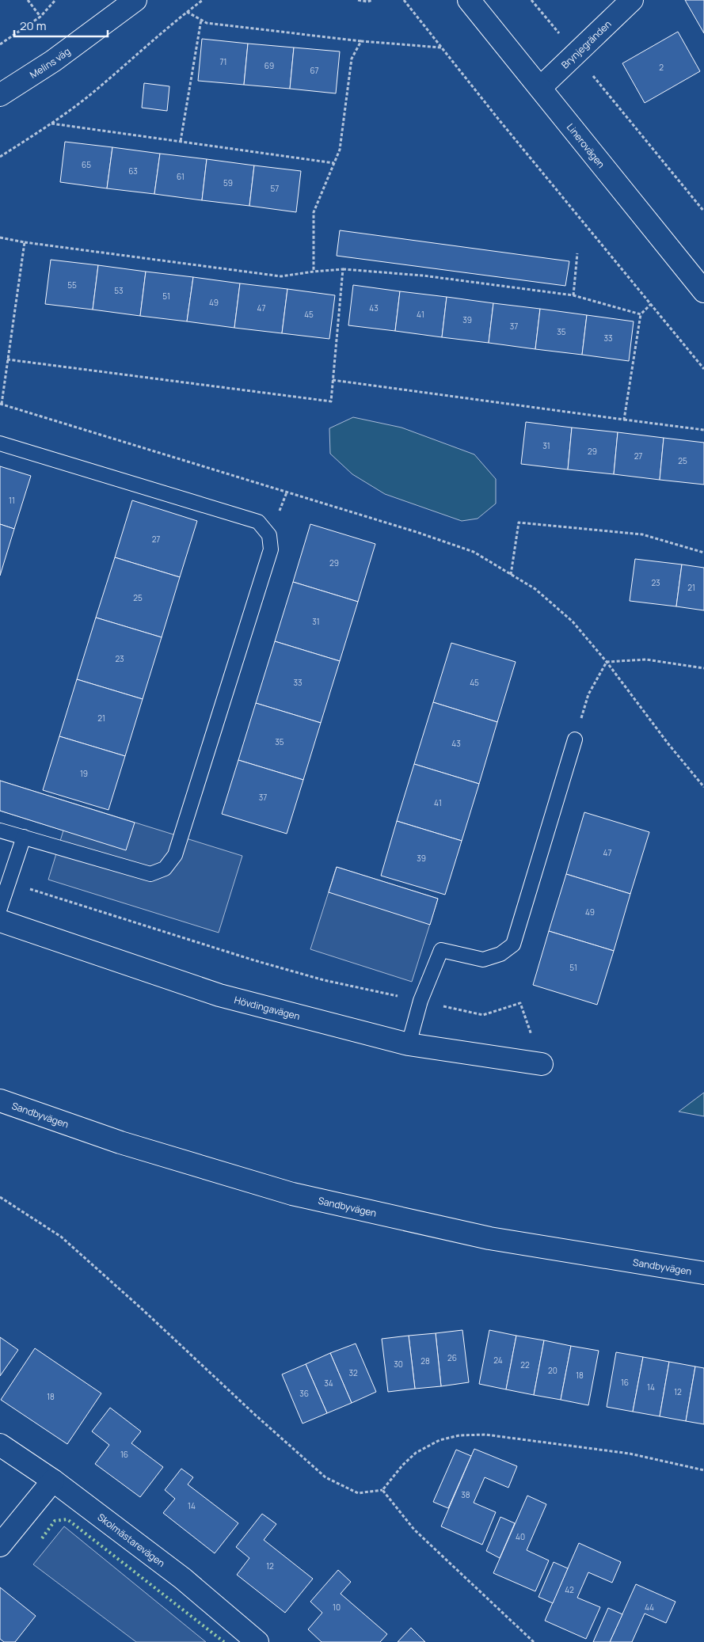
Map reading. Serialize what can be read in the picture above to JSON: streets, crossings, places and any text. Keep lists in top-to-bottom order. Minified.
{"streets":{"street":["Brynjegränden","Melins väg","Linerovägen","Hövdingavägen","Sandbyvägen","Skolmästarevägen"]},"crossings":[["Brynjegränden","Linerovägen"]],"house_numbers":["71","69","2","67","65","63","61","59","57","55","53","51","49","47","43","45","41","39","37","35","33","31","29","27","25","11","27","29","23","21","25","31","23","33","45","21","35","43","19","37","41","47","39","49","51","26","24","28","30","22","20","32","18","16","34","14","12","36","18","16","38","14","40","12","42","10","44"],"scale_bar":"20 m"}
